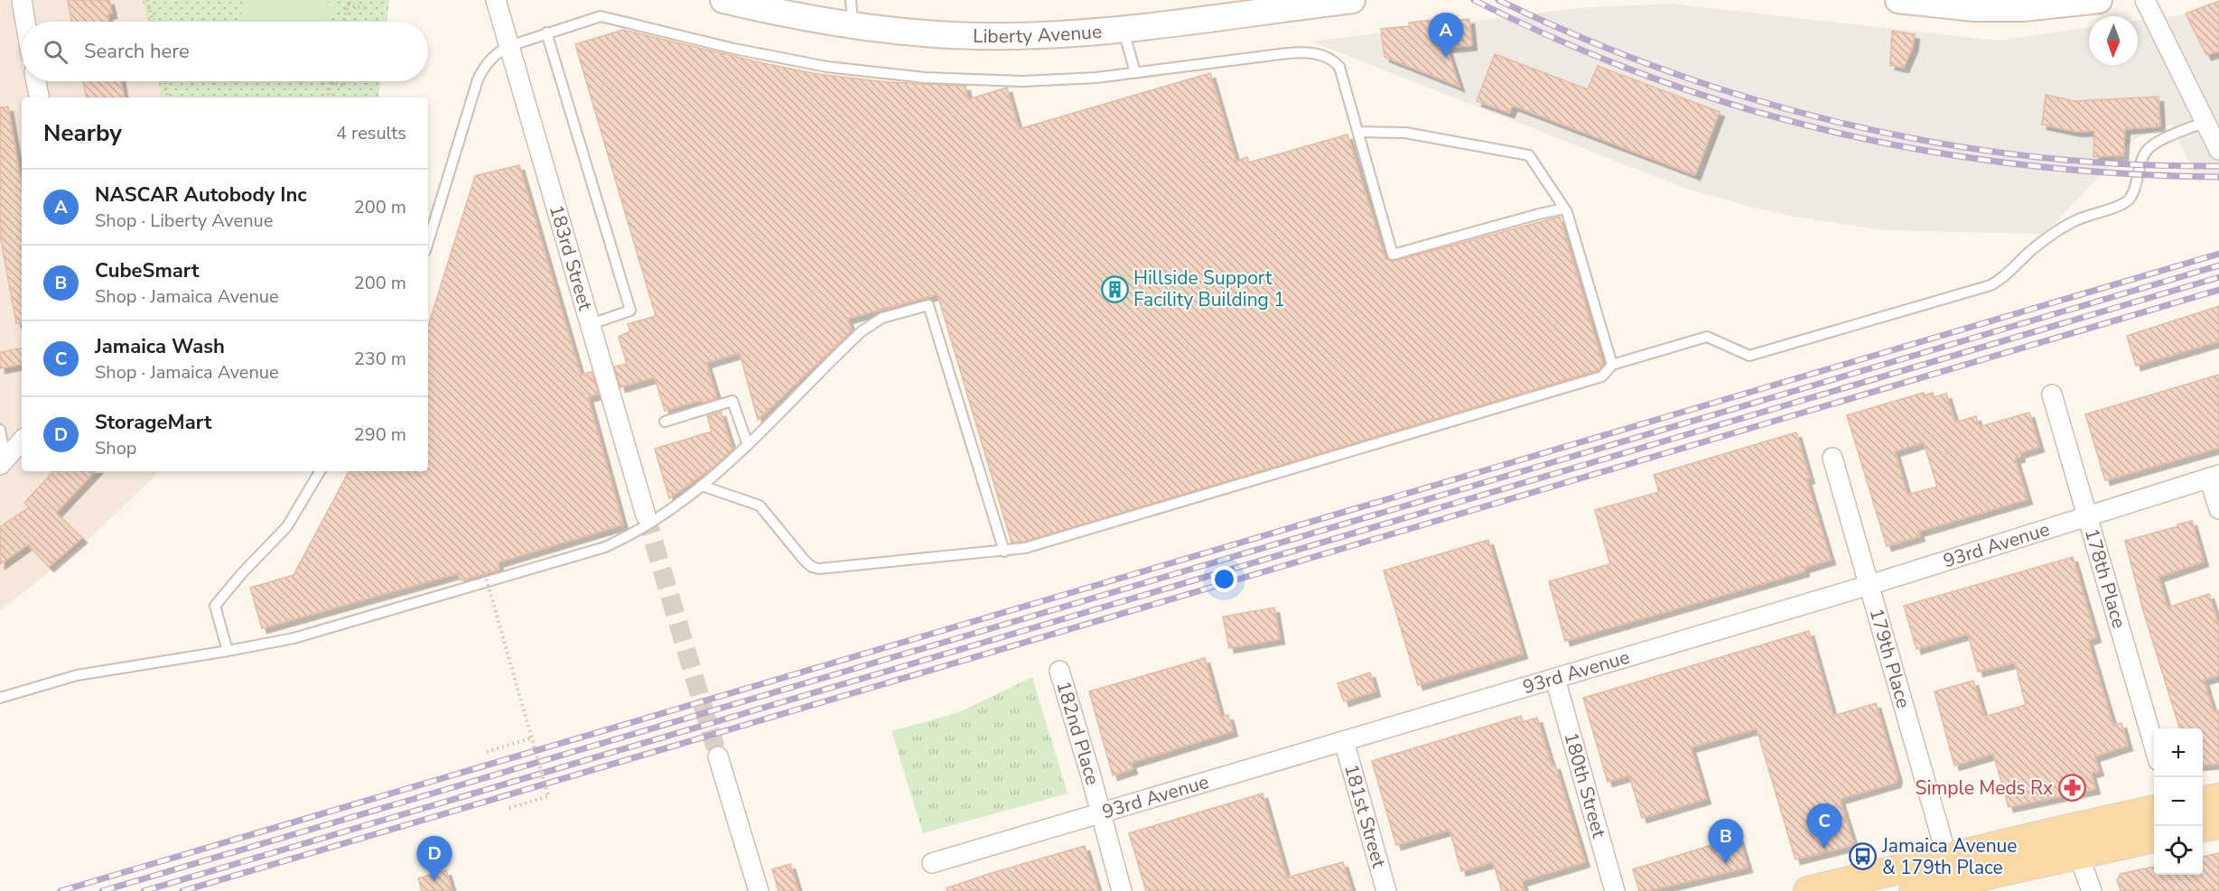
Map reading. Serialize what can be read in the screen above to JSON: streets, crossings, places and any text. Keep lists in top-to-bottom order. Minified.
{"streets":{"main road":["Liberty Avenue"],"street":["183rd Street","93rd Avenue","178th Place","179th Place","182nd Place","180th Street","181st Street"]},"crossings":[["93rd Avenue","178th Place"],["93rd Avenue","179th Place"],["93rd Avenue","182nd Place"],["93rd Avenue","180th Street"],["93rd Avenue","181st Street"]],"places":{"building":["Hillside Support Facility Building 1"],"pharmacy":["Simple Meds Rx"],"bus stop":["Jamaica Avenue & 179th Place"]},"north":"bottom","page":{"pins":["A","C","B","D"],"search":"Search here","heading":["Nearby","4 results"],"list":[{"mark":"A","name":"NASCAR Autobody Inc","note":"Shop · Liberty Avenue","value":"200 m"},{"mark":"B","name":"CubeSmart","note":"Shop · Jamaica Avenue","value":"200 m"},{"mark":"C","name":"Jamaica Wash","note":"Shop · Jamaica Avenue","value":"230 m"},{"mark":"D","name":"StorageMart","note":"Shop","value":"290 m"}],"map_buttons":["+","−"]}}
